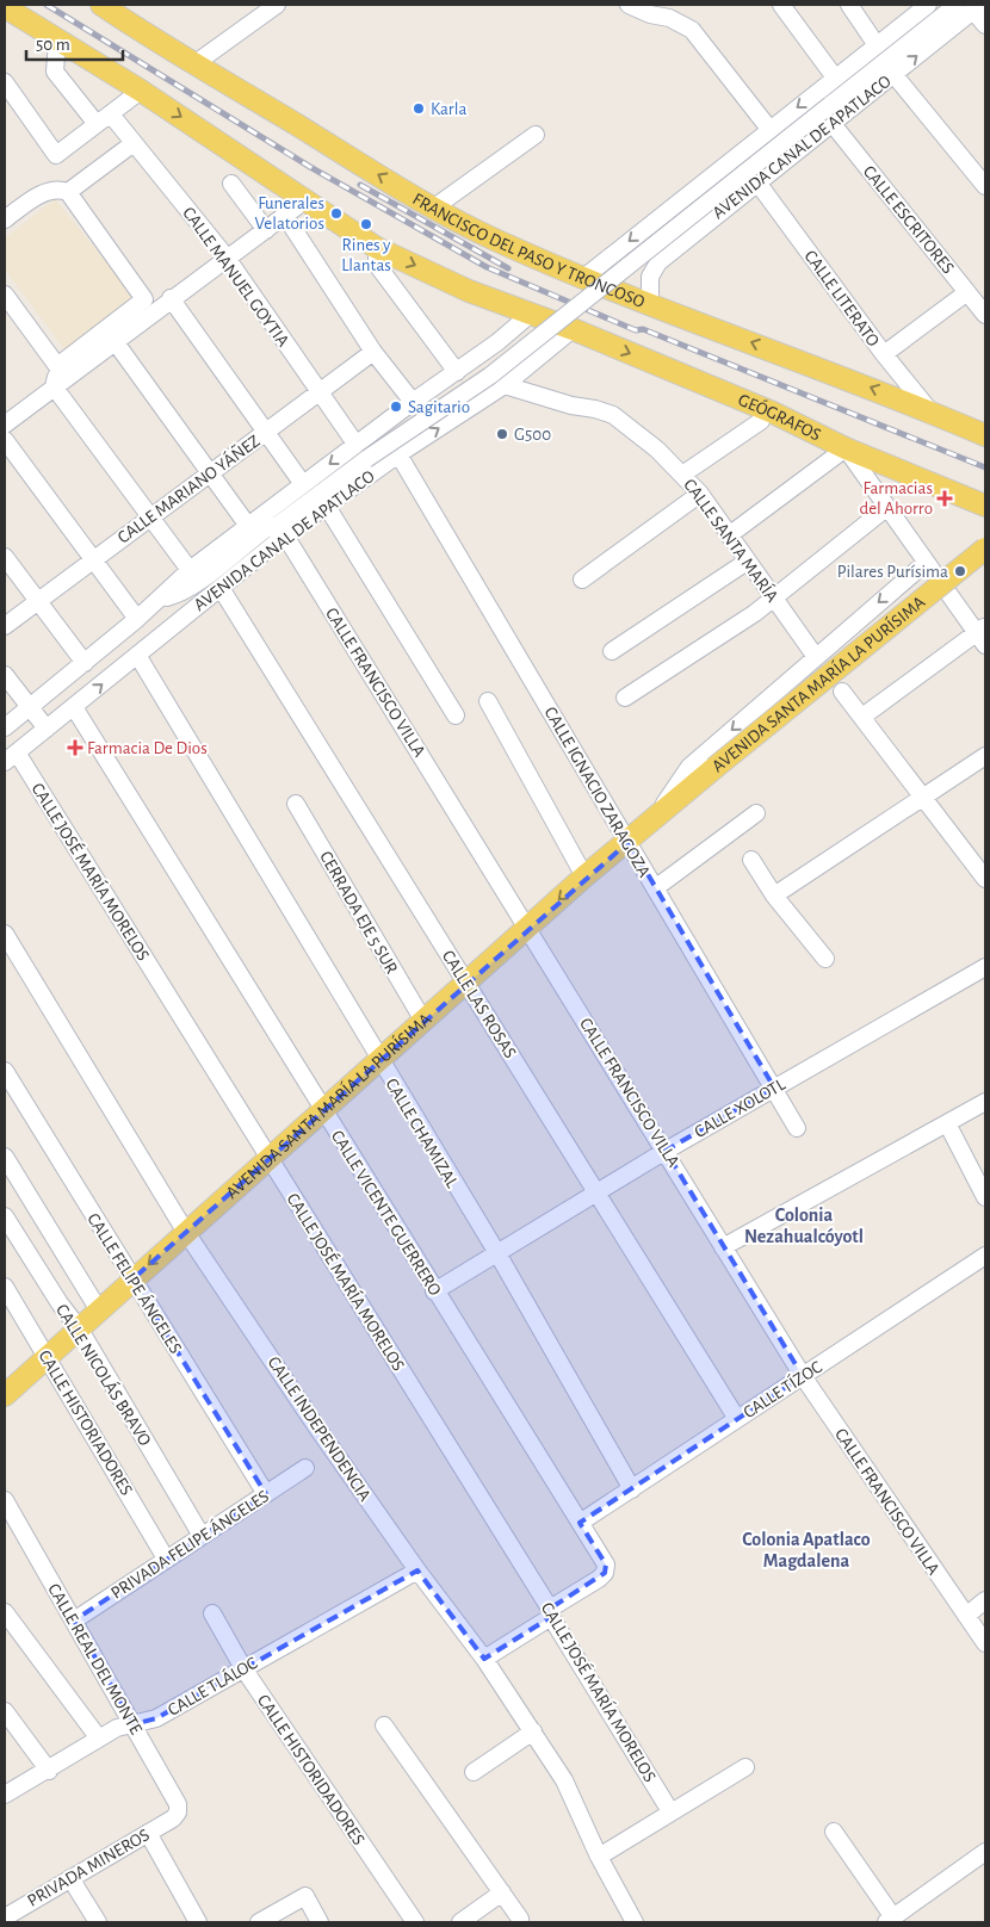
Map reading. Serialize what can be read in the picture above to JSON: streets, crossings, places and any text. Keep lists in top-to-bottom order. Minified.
{"streets":{"main road":["FRANCISCO DEL PASO Y TRONCOSO","GEÓGRAFOS","AVENIDA SANTA MARÍA LA PURÍSIMA"],"street":["AVENIDA CANAL DE APATLACO","CALLE ESCRITORES","CALLE MANUEL GOYTIA","CALLE LITERATO","CALLE MARIANO YÁÑEZ","CALLE SANTA MARÍA","CALLE FRANCISCO VILLA","CALLE IGNACIO ZARAGOZA","CALLE JOSÉ MARÍA MORELOS","CERRADA EJE 5 SUR","CALLE LAS ROSAS","CALLE XOLOTL","CALLE CHAMIZAL","CALLE VICENTE GUERRERO","CALLE FELIPE ÁNGELES","CALLE NICOLÁS BRAVO","CALLE TÍZOC","CALLE HISTORIADORES","CALLE INDEPENDENCIA","PRIVADA FELIPE ÁNGELES","CALLE REAL DEL MONTE","CALLE TLÁLOC","CALLE HISTORIDADORES","PRIVADA MINEROS"]},"crossings":[["AVENIDA CANAL DE APATLACO","CALLE ESCRITORES"],["AVENIDA CANAL DE APATLACO","FRANCISCO DEL PASO Y TRONCOSO"],["AVENIDA CANAL DE APATLACO","CALLE MANUEL GOYTIA"],["AVENIDA CANAL DE APATLACO","CALLE LITERATO"],["AVENIDA CANAL DE APATLACO","GEÓGRAFOS"],["AVENIDA CANAL DE APATLACO","CALLE SANTA MARÍA"],["AVENIDA CANAL DE APATLACO","CALLE FRANCISCO VILLA"],["AVENIDA CANAL DE APATLACO","CALLE IGNACIO ZARAGOZA"],["AVENIDA CANAL DE APATLACO","CALLE JOSÉ MARÍA MORELOS"],["AVENIDA CANAL DE APATLACO","CALLE LAS ROSAS"],["AVENIDA CANAL DE APATLACO","CALLE CHAMIZAL"],["AVENIDA CANAL DE APATLACO","CALLE VICENTE GUERRERO"],["FRANCISCO DEL PASO Y TRONCOSO","CALLE LITERATO"],["CALLE MANUEL GOYTIA","CALLE MARIANO YÁÑEZ"],["CALLE SANTA MARÍA","AVENIDA SANTA MARÍA LA PURÍSIMA"],["CALLE FRANCISCO VILLA","AVENIDA SANTA MARÍA LA PURÍSIMA"],["CALLE FRANCISCO VILLA","CALLE XOLOTL"],["CALLE FRANCISCO VILLA","CALLE TÍZOC"],["AVENIDA SANTA MARÍA LA PURÍSIMA","CALLE IGNACIO ZARAGOZA"],["AVENIDA SANTA MARÍA LA PURÍSIMA","CALLE JOSÉ MARÍA MORELOS"],["AVENIDA SANTA MARÍA LA PURÍSIMA","CERRADA EJE 5 SUR"],["AVENIDA SANTA MARÍA LA PURÍSIMA","CALLE LAS ROSAS"],["AVENIDA SANTA MARÍA LA PURÍSIMA","CALLE CHAMIZAL"],["AVENIDA SANTA MARÍA LA PURÍSIMA","CALLE VICENTE GUERRERO"],["AVENIDA SANTA MARÍA LA PURÍSIMA","CALLE FELIPE ÁNGELES"],["AVENIDA SANTA MARÍA LA PURÍSIMA","CALLE NICOLÁS BRAVO"],["AVENIDA SANTA MARÍA LA PURÍSIMA","CALLE HISTORIADORES"],["AVENIDA SANTA MARÍA LA PURÍSIMA","CALLE INDEPENDENCIA"],["CALLE IGNACIO ZARAGOZA","CALLE XOLOTL"],["CALLE JOSÉ MARÍA MORELOS","CALLE VICENTE GUERRERO"],["CALLE LAS ROSAS","CALLE XOLOTL"],["CALLE LAS ROSAS","CALLE TÍZOC"],["CALLE XOLOTL","CALLE CHAMIZAL"],["CALLE XOLOTL","CALLE VICENTE GUERRERO"],["CALLE CHAMIZAL","CALLE TÍZOC"],["CALLE VICENTE GUERRERO","CALLE TÍZOC"],["CALLE FELIPE ÁNGELES","PRIVADA FELIPE ÁNGELES"],["CALLE NICOLÁS BRAVO","PRIVADA FELIPE ÁNGELES"],["CALLE HISTORIADORES","PRIVADA FELIPE ÁNGELES"],["CALLE INDEPENDENCIA","CALLE TLÁLOC"],["PRIVADA FELIPE ÁNGELES","CALLE REAL DEL MONTE"],["CALLE REAL DEL MONTE","CALLE TLÁLOC"],["CALLE REAL DEL MONTE","PRIVADA MINEROS"],["CALLE TLÁLOC","CALLE HISTORIDADORES"]],"one_way":["GEÓGRAFOS"],"districts":["Colonia Nezahualcóyotl","Colonia Apatlaco Magdalena"],"places":{"other":["Karla","Funerales Velatorios","Rines y Llantas","Sagitario","G500","Pilares Purísima"],"health":["Farmacias del Ahorro","Farmacia De Dios"]},"scale_bar":"50 m"}
